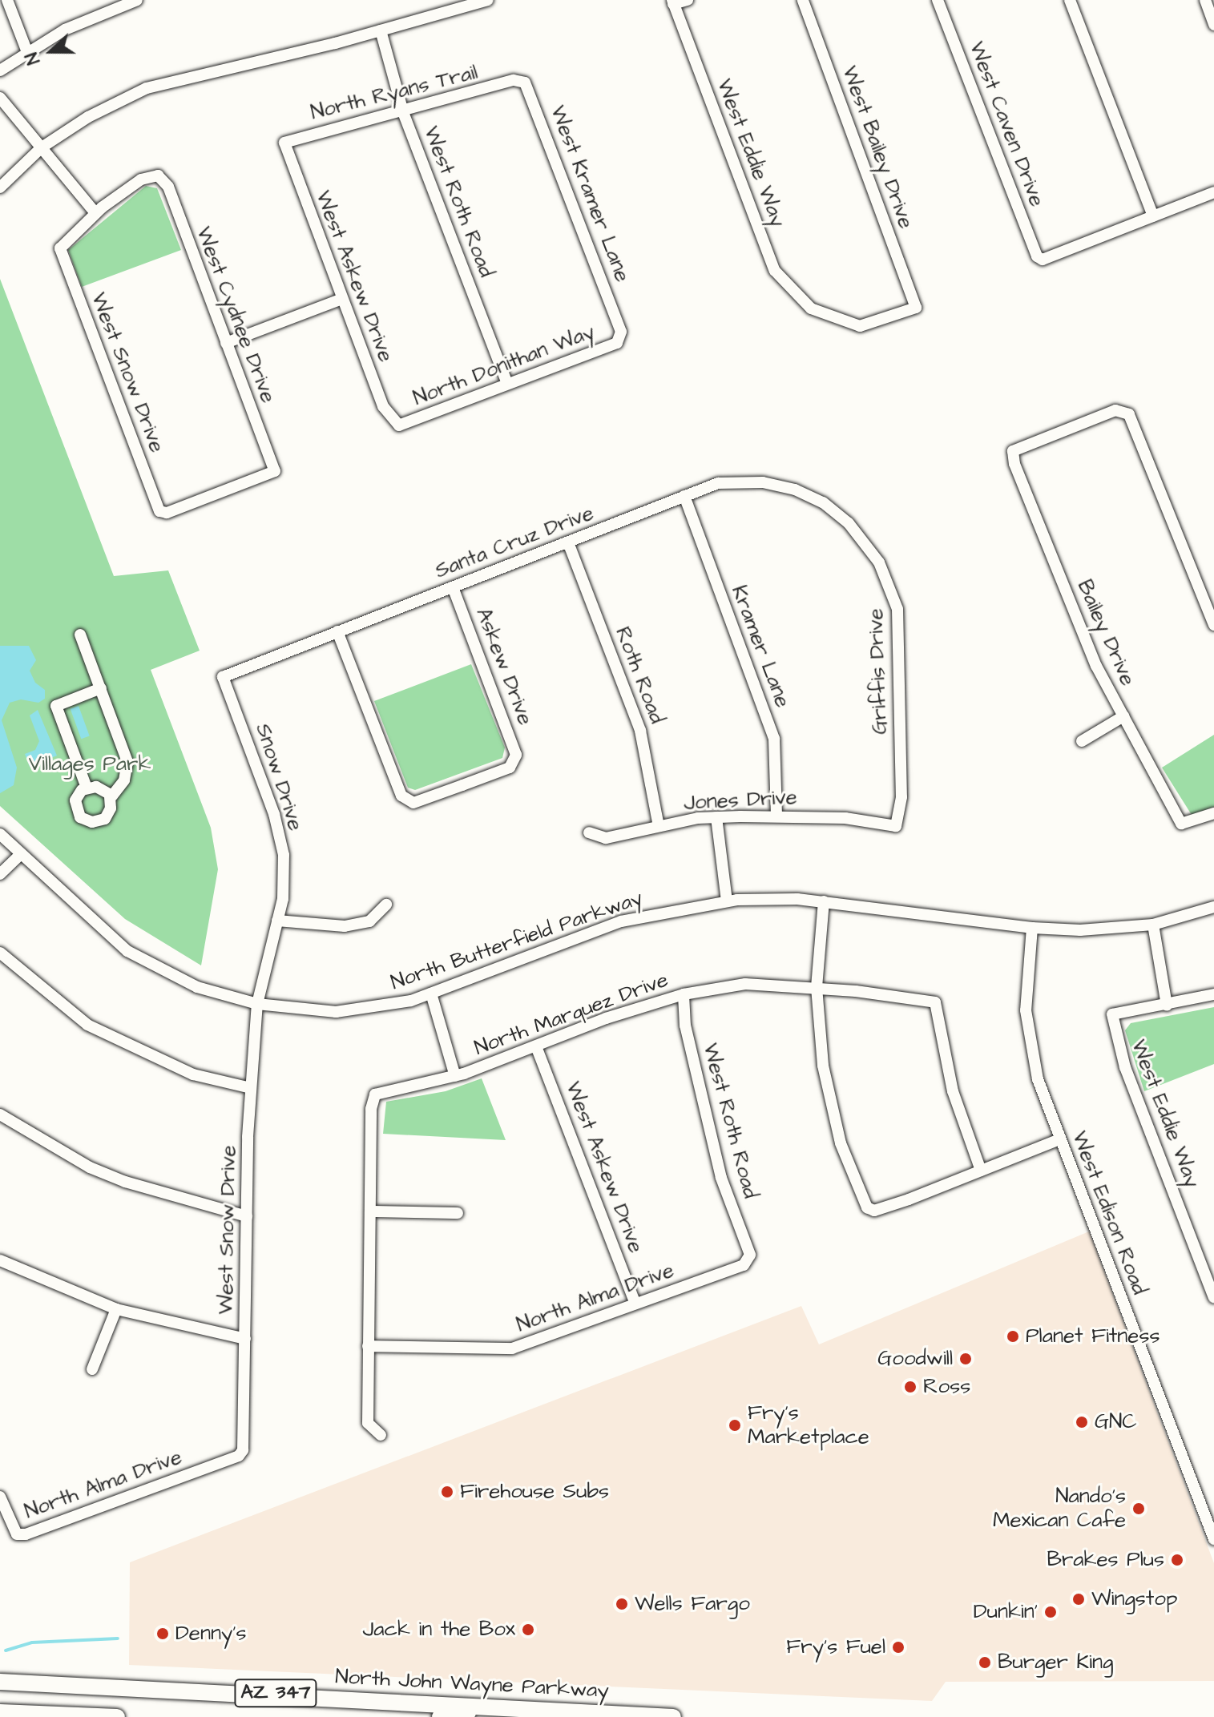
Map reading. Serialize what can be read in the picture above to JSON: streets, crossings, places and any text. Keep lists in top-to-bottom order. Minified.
{"streets":{"highway":["North John Wayne Parkway","AZ 347"],"street":["North Ryans Trail","West Caven Drive","West Bailey Drive","West Eddie Way","West Kramer Lane","West Roth Road","West Askew Drive","West Cydnee Drive","North Donithan Way","West Snow Drive","Santa Cruz Drive","Bailey Drive","Kramer Lane","Askew Drive","Griffis Drive","Roth Road","Snow Drive","Jones Drive","North Butterfield Parkway","North Marquez Drive","West Edison Road","North Alma Drive"]},"crossings":[["North Ryans Trail","West Kramer Lane"],["North Ryans Trail","West Roth Road"],["North Ryans Trail","West Askew Drive"],["West Bailey Drive","West Eddie Way"],["West Kramer Lane","North Donithan Way"],["West Roth Road","North Donithan Way"],["West Roth Road","North Marquez Drive"],["West Roth Road","North Alma Drive"],["West Askew Drive","North Donithan Way"],["West Askew Drive","North Marquez Drive"],["West Askew Drive","North Alma Drive"],["West Cydnee Drive","West Snow Drive"],["West Snow Drive","Snow Drive"],["West Snow Drive","North Butterfield Parkway"],["West Snow Drive","North Alma Drive"],["Santa Cruz Drive","Kramer Lane"],["Santa Cruz Drive","Askew Drive"],["Santa Cruz Drive","Griffis Drive"],["Santa Cruz Drive","Roth Road"],["Santa Cruz Drive","Snow Drive"],["Kramer Lane","Jones Drive"],["Griffis Drive","Jones Drive"],["Roth Road","Jones Drive"],["Snow Drive","North Butterfield Parkway"],["North Butterfield Parkway","West Edison Road"]],"parks":["Villages Park"],"places":["Planet Fitness","Goodwill","Ross","GNC","Fry's Marketplace","Firehouse Subs","Nando's Mexican Cafe","Brakes Plus","Wingstop","Wells Fargo","Dunkin'","Jack in the Box","Denny's","Fry's Fuel","Burger King"],"north":"left"}
